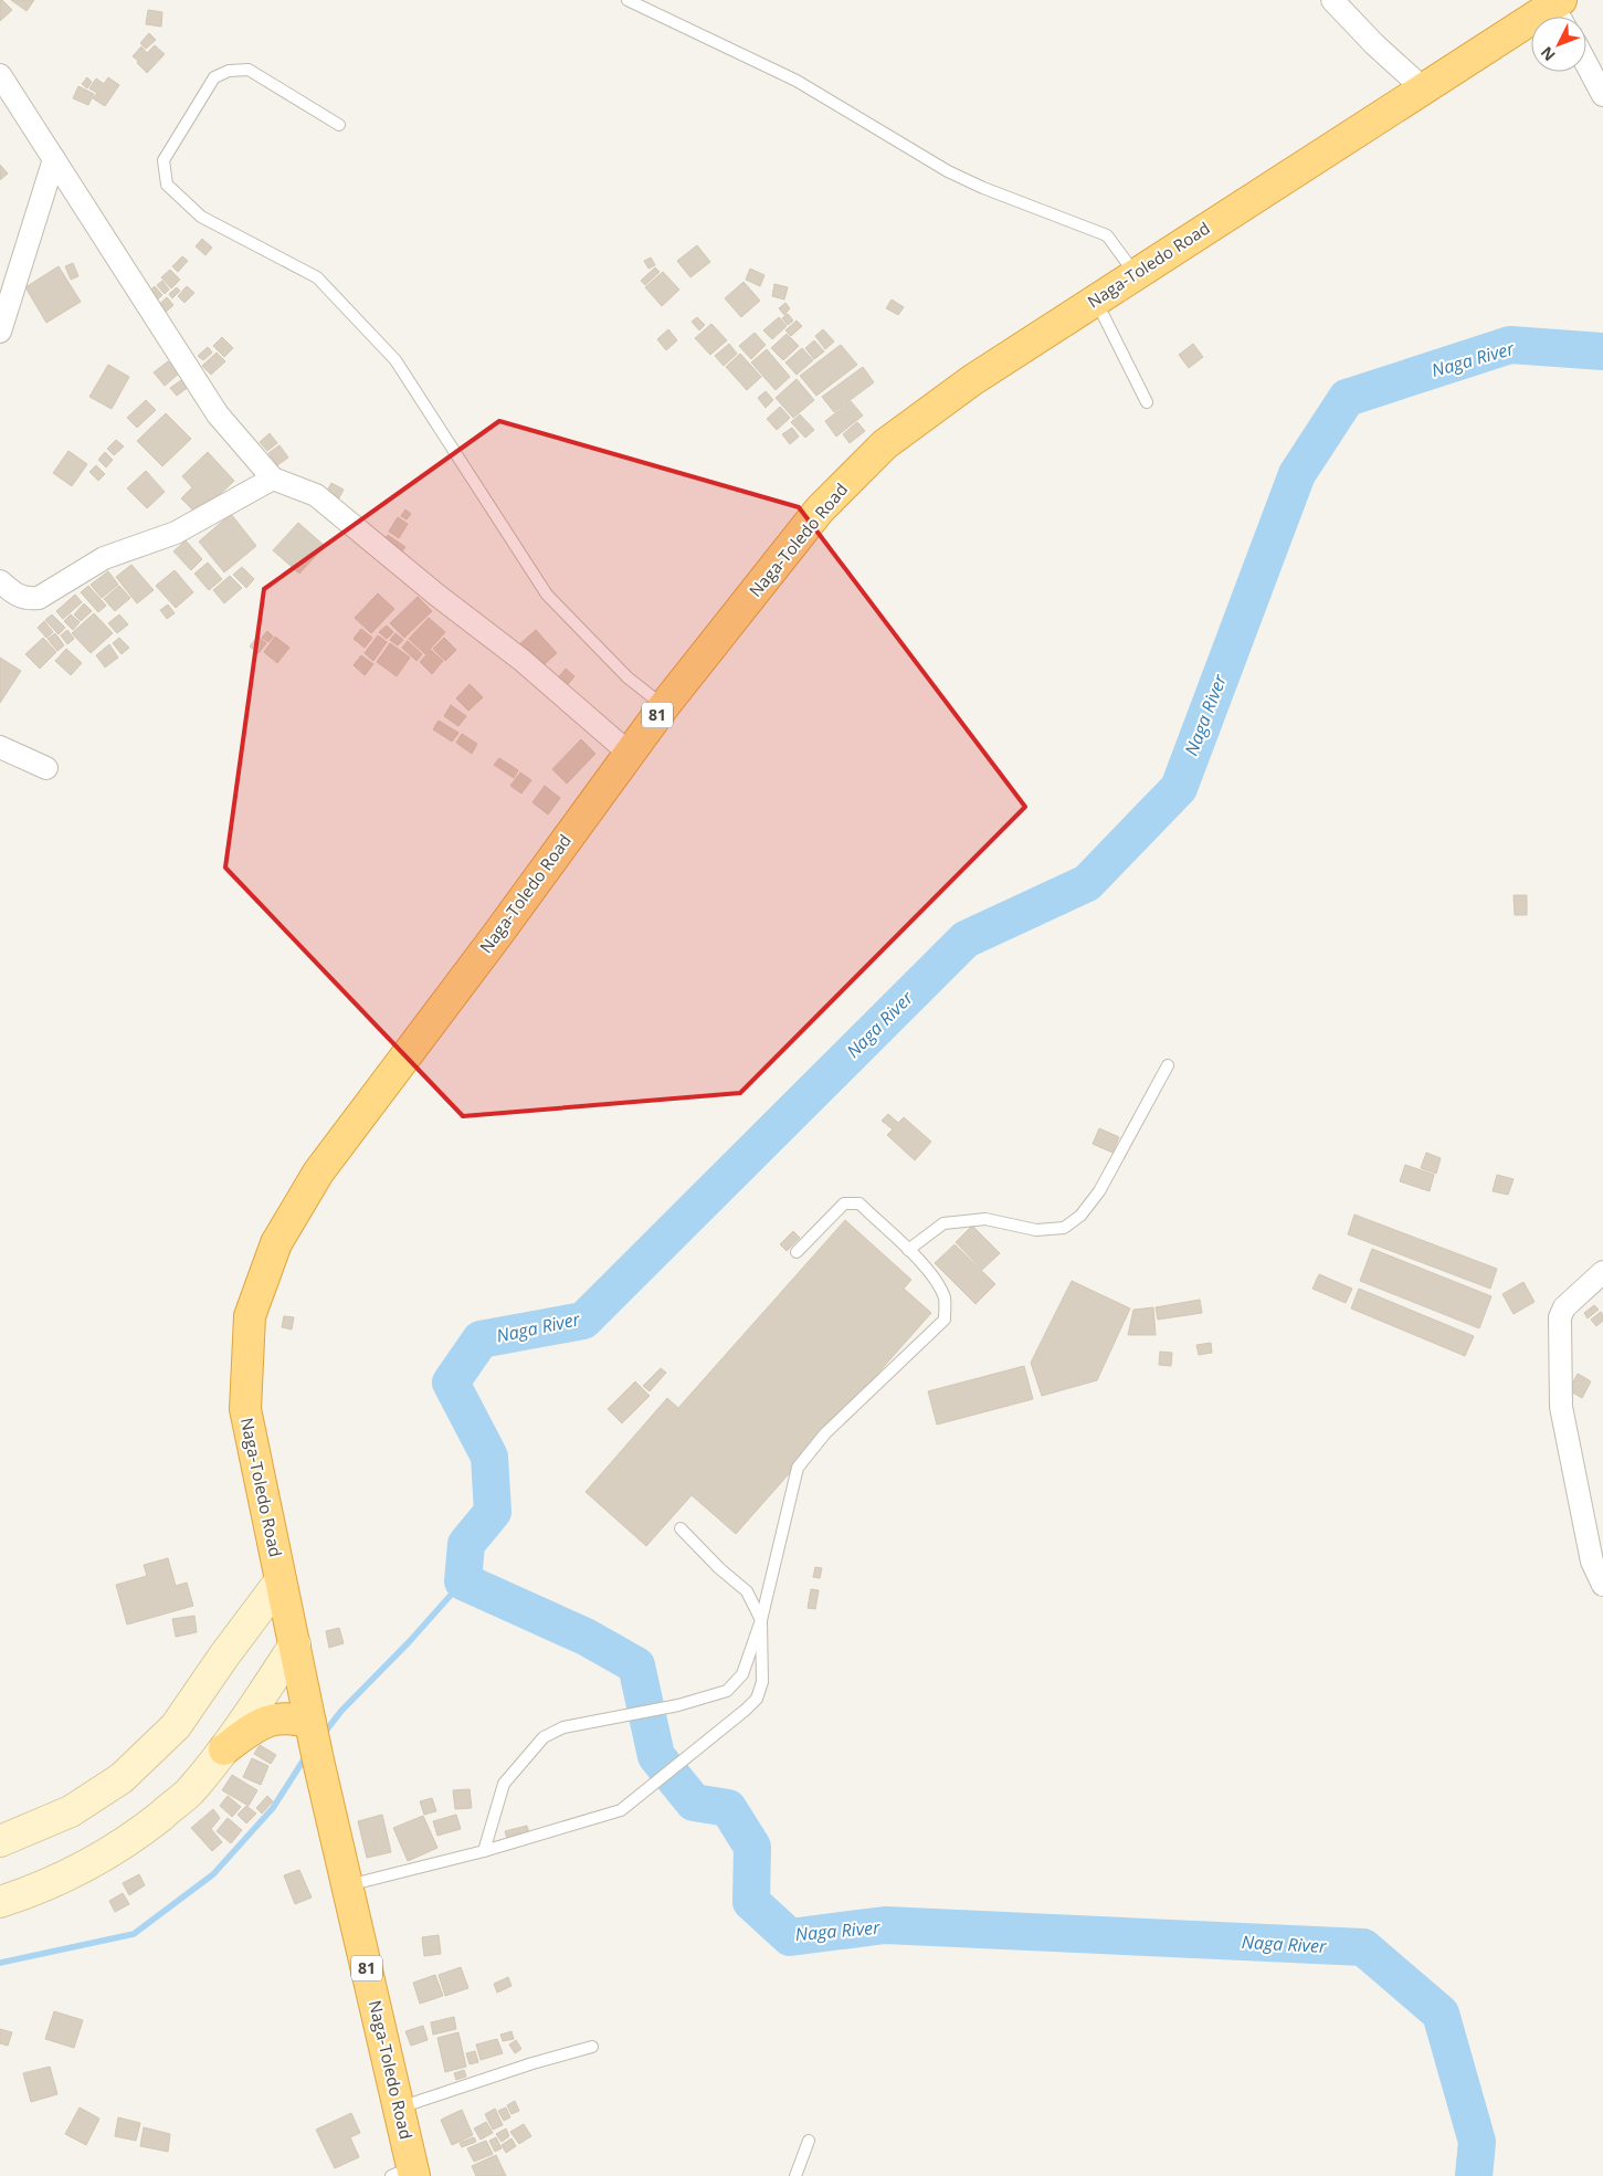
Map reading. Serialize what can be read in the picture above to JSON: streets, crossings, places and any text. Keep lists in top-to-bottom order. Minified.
{"streets":{"highway":["Naga-Toledo Road","81"]},"water":["Naga River"],"north":"bottom left"}
